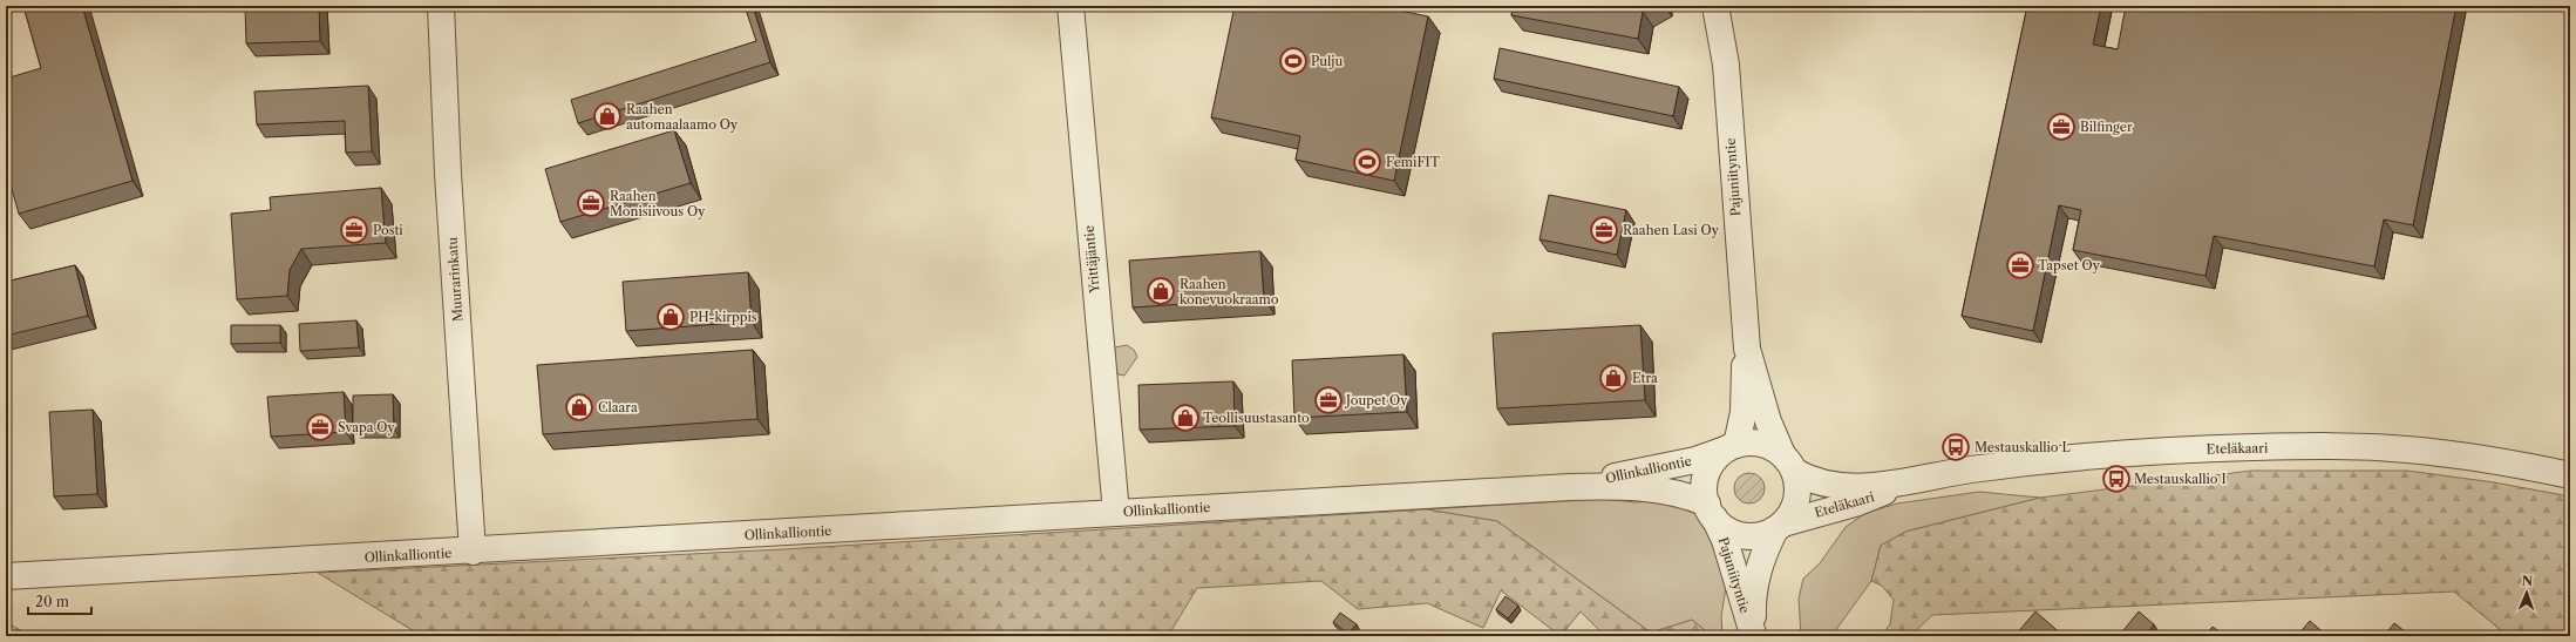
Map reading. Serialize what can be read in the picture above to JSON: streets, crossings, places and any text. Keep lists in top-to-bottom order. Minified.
{"streets":{"street":["Pajuniityntie","Yrittäjäntie","Muurarinkatu","Eteläkaari","Ollinkalliontie"]},"crossings":[["Pajuniityntie","Eteläkaari"],["Pajuniityntie","Ollinkalliontie"],["Yrittäjäntie","Ollinkalliontie"],["Muurarinkatu","Ollinkalliontie"],["Eteläkaari","Ollinkalliontie"]],"places":{"sports":["Pulju","FemiFIT"],"shop":["Raahen automaalaamo Oy","Raahen konevuokraamo","PH-kirppis","Etra","Claara","Teollisuustasanto"],"office":["Bilfinger","Raahen Monisiivous Oy","Posti","Raahen Lasi Oy","Tapset Oy","Joupet Oy","Svapa Oy"],"bus stop":["Mestauskallio L","Mestauskallio I"]},"scale_bar":"20 m","north":"top"}
